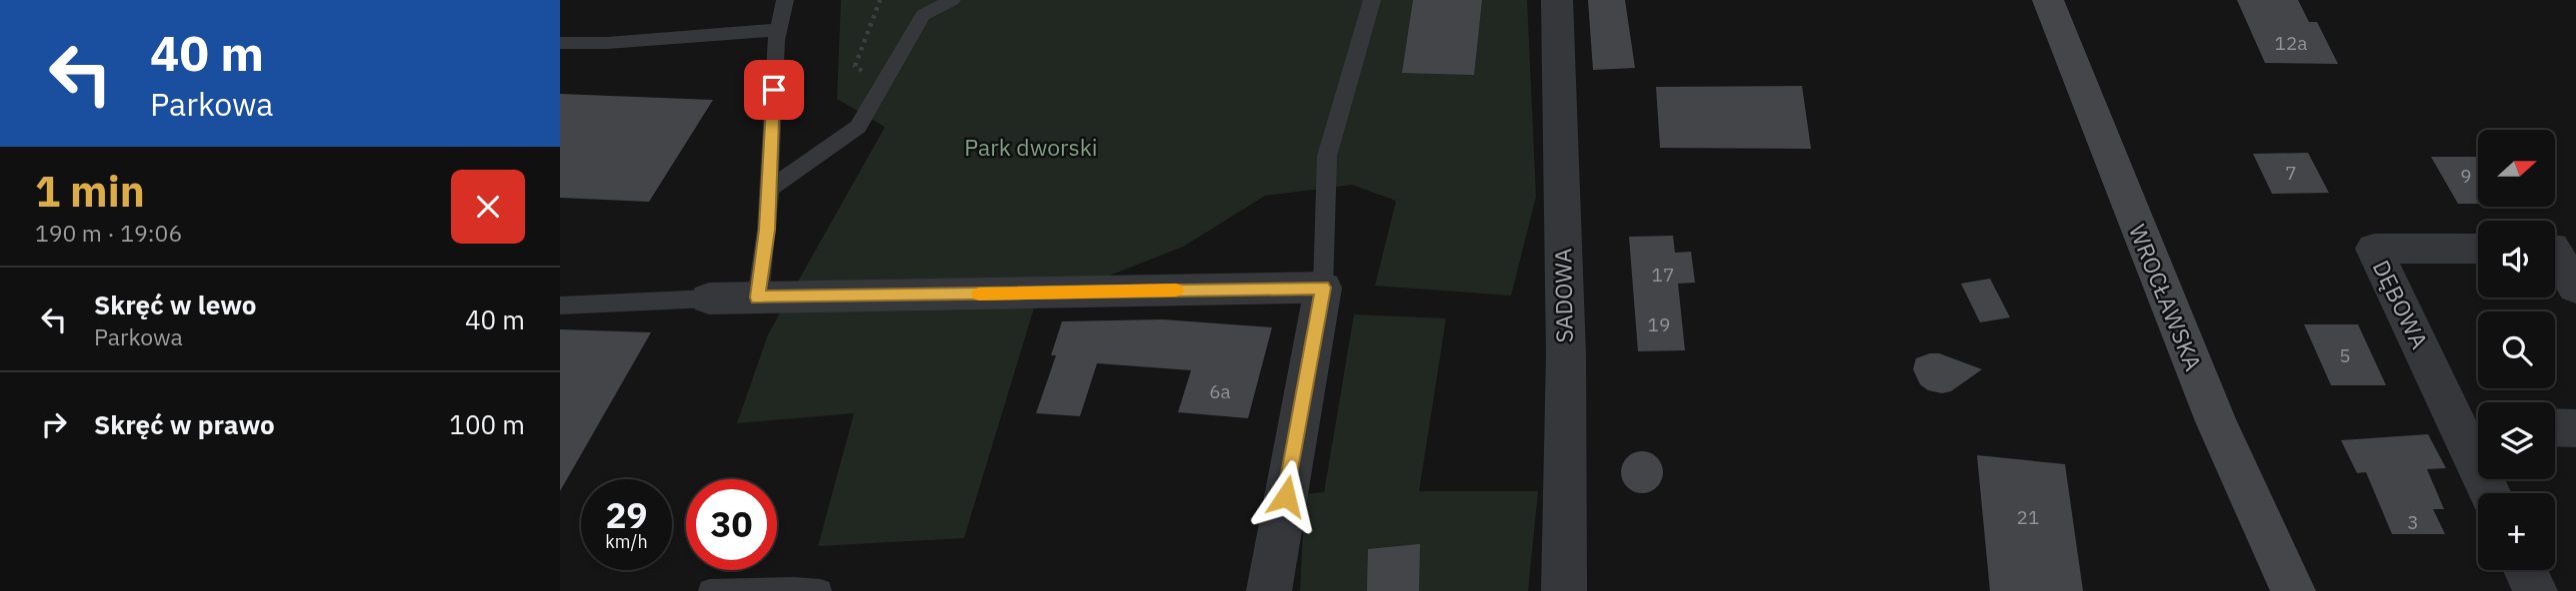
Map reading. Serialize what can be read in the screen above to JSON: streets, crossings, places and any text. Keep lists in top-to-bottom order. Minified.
{"streets":{"main road":["WROCŁAWSKA"],"street":["SADOWA","DĘBOWA"]},"parks":["Park dworski"],"house_numbers":["12a","7","9","17","19","5","6a","21","3"],"north":"right","page":{"turn":["40 m","Parkowa"],"map_buttons":"+","heading":["1 min","190 m · 19:06"],"list":[{"name":"Skręć w lewo","note":"Parkowa","value":"40 m"},{"name":"Skręć w prawo","value":"100 m"}],"speed":"29 km/h","limit":"30"}}
